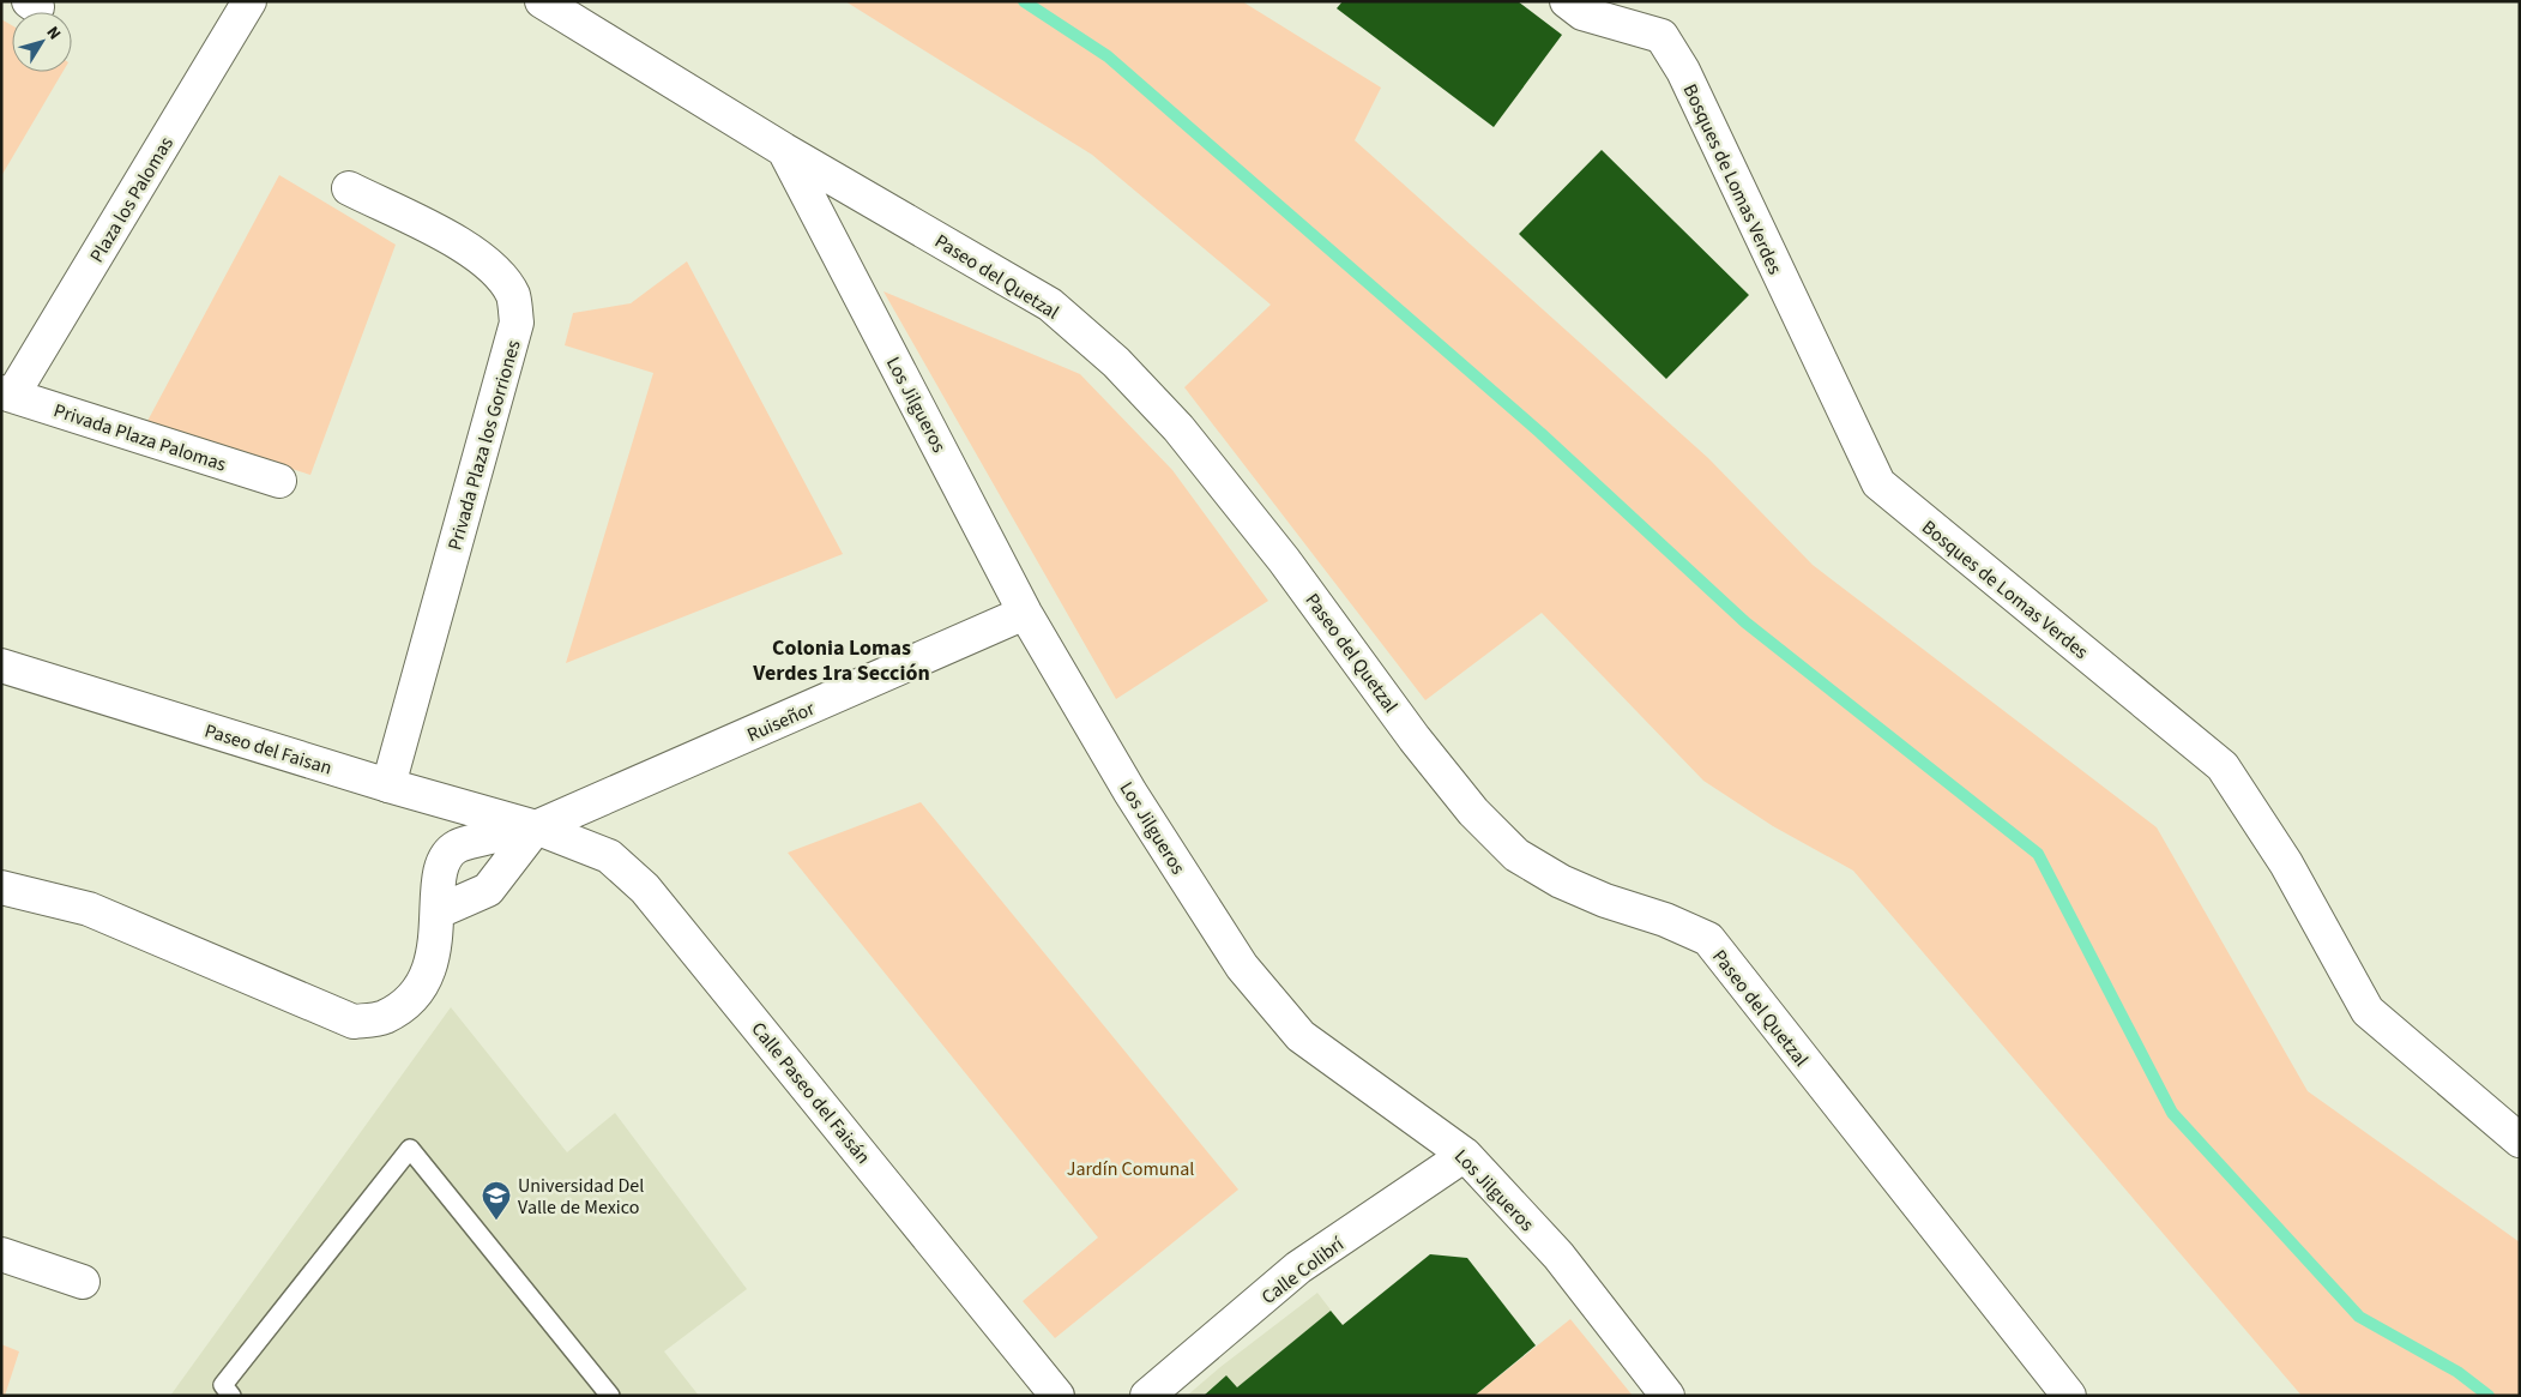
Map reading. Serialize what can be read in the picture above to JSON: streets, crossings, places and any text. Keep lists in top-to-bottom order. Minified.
{"streets":{"street":["Bosques de Lomas Verdes","Plaza los Palomas","Paseo del Quetzal","Los Jilgueros","Privada Plaza Palomas","Privada Plaza los Gorriones","Ruiseñor","Paseo del Faisan","Calle Paseo del Faisán","Calle Colibrí"]},"crossings":[["Plaza los Palomas","Privada Plaza Palomas"],["Paseo del Quetzal","Los Jilgueros"],["Los Jilgueros","Ruiseñor"],["Los Jilgueros","Calle Colibrí"],["Privada Plaza los Gorriones","Paseo del Faisan"],["Ruiseñor","Paseo del Faisan"],["Ruiseñor","Calle Paseo del Faisán"],["Paseo del Faisan","Calle Paseo del Faisán"]],"districts":["Colonia Lomas Verdes 1ra Sección"],"parks":["Jardín Comunal"],"places":{"school or university":["Universidad Del Valle de Mexico"]},"north":"top right"}
